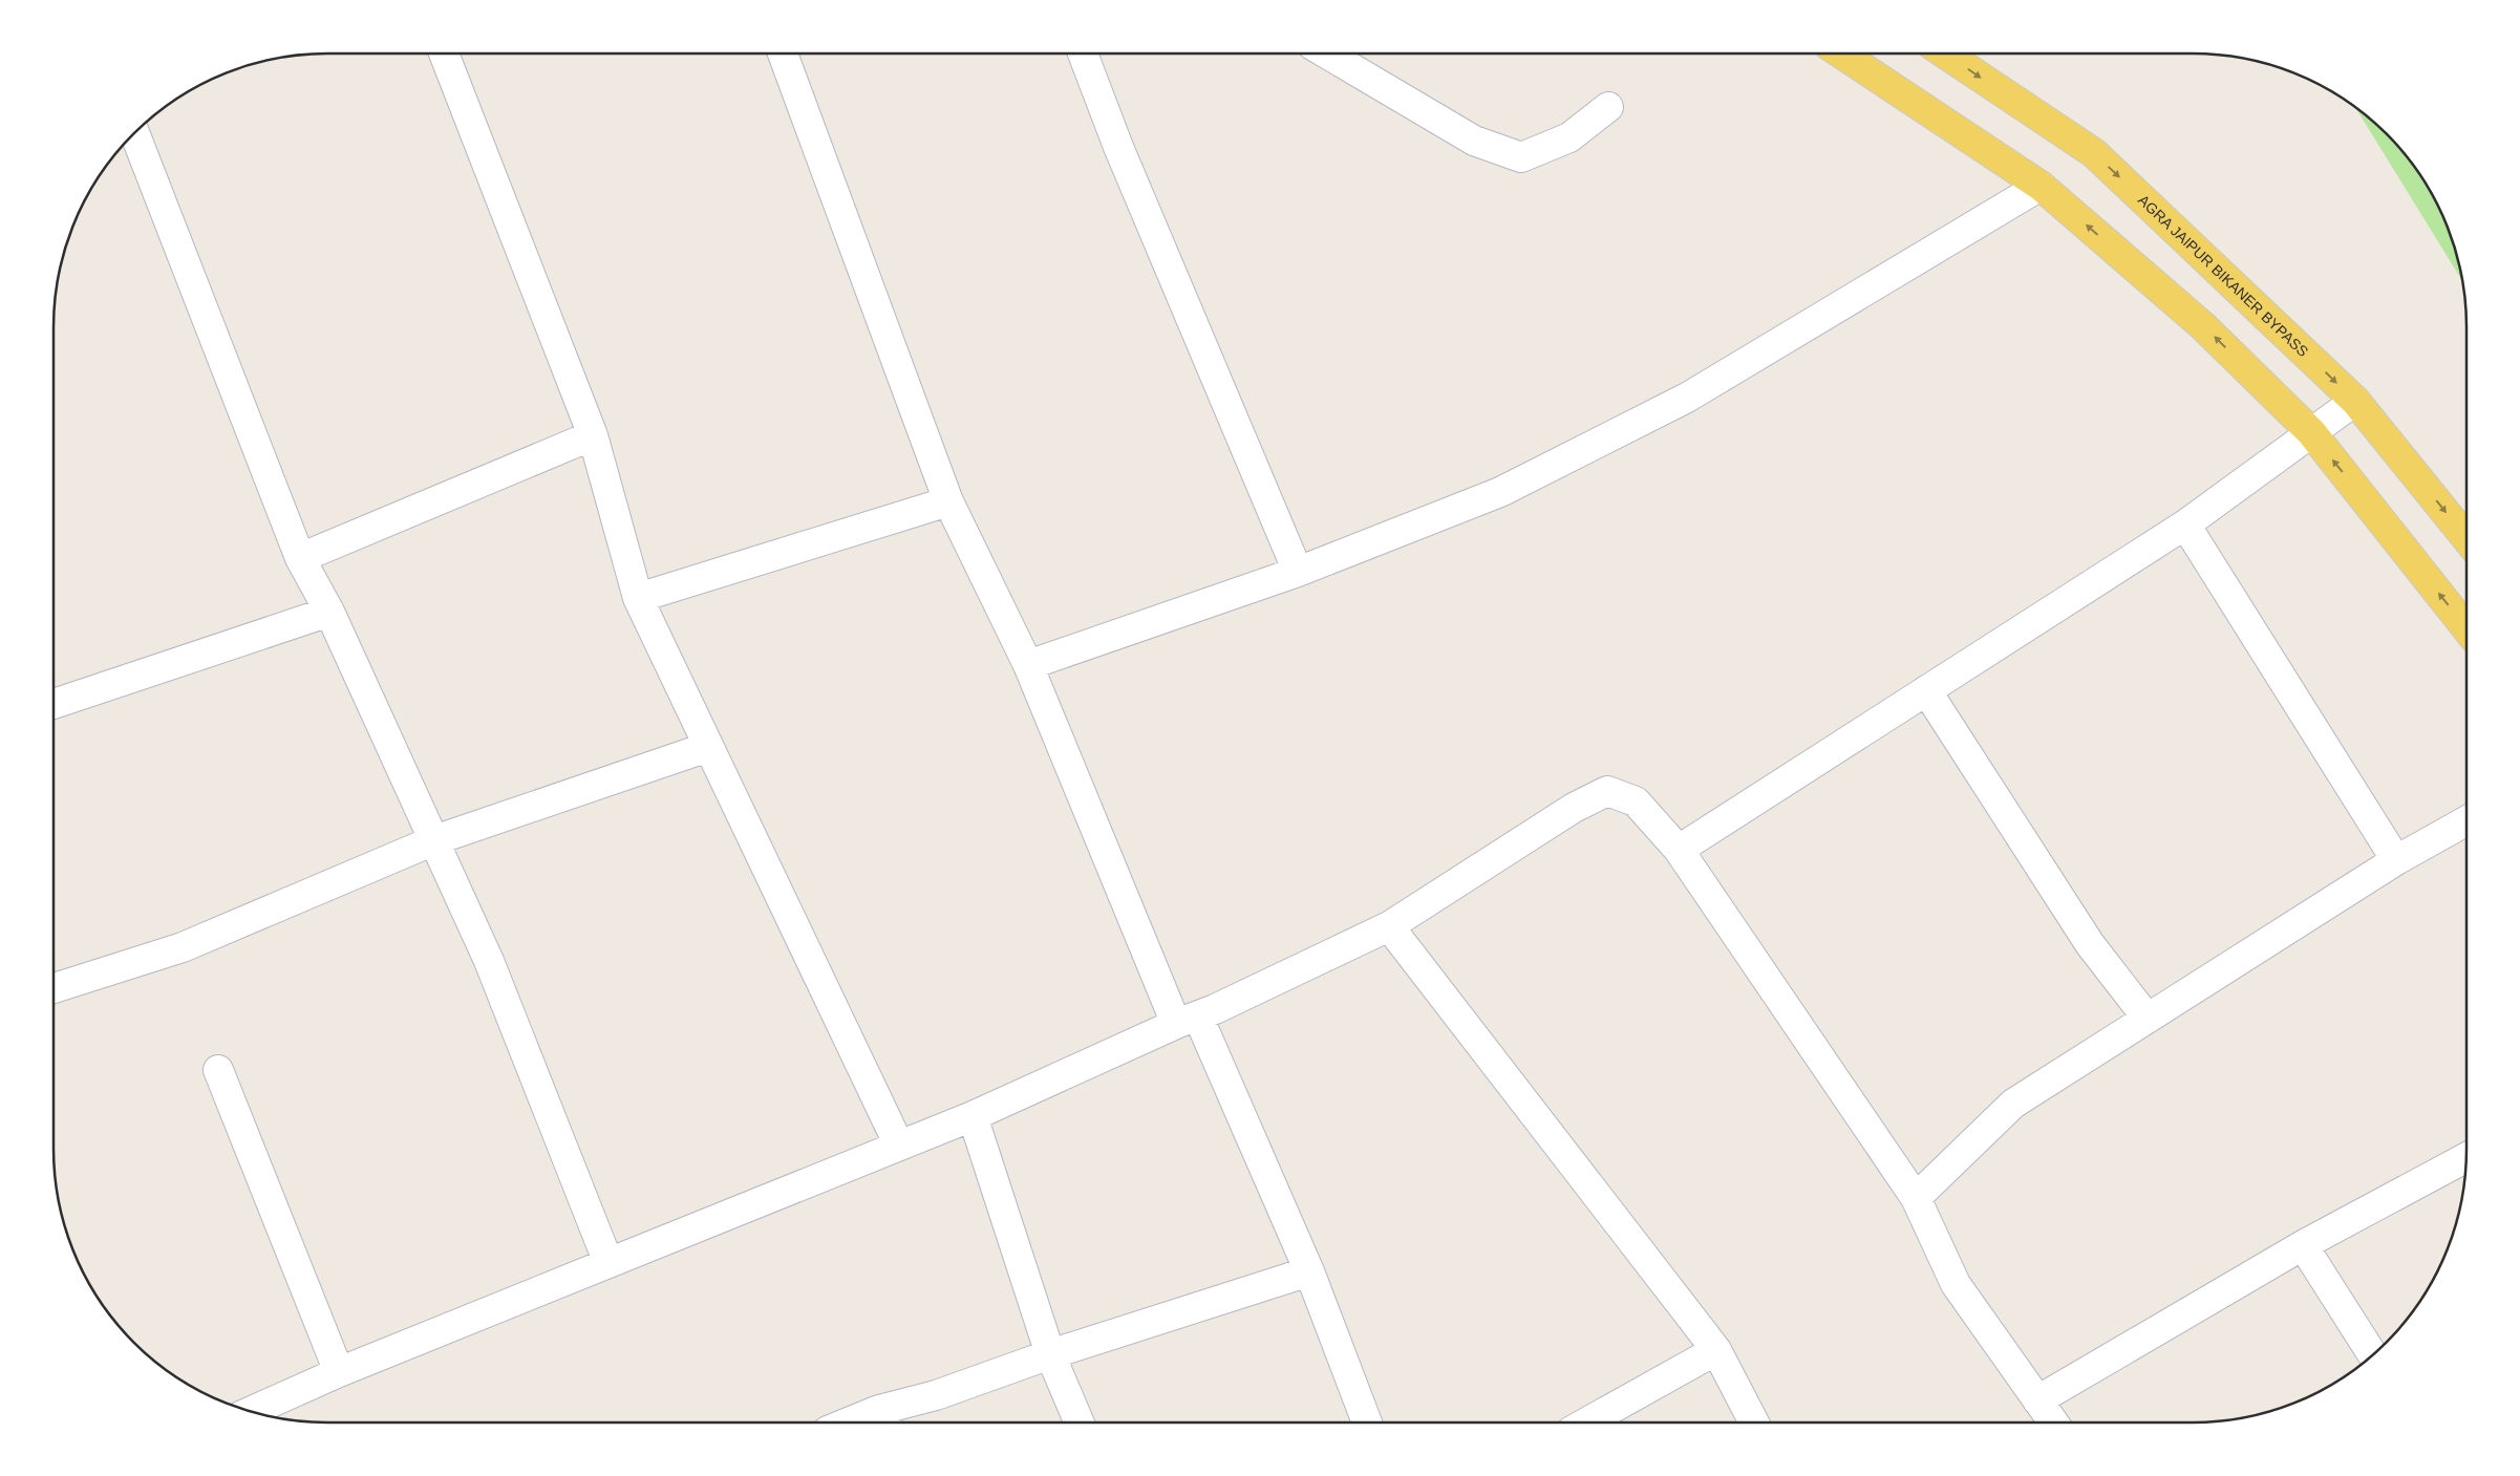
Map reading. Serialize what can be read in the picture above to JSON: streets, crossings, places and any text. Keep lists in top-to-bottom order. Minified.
{"streets":{"main road":["AGRA JAIPUR BIKANER BYPASS"]}}
